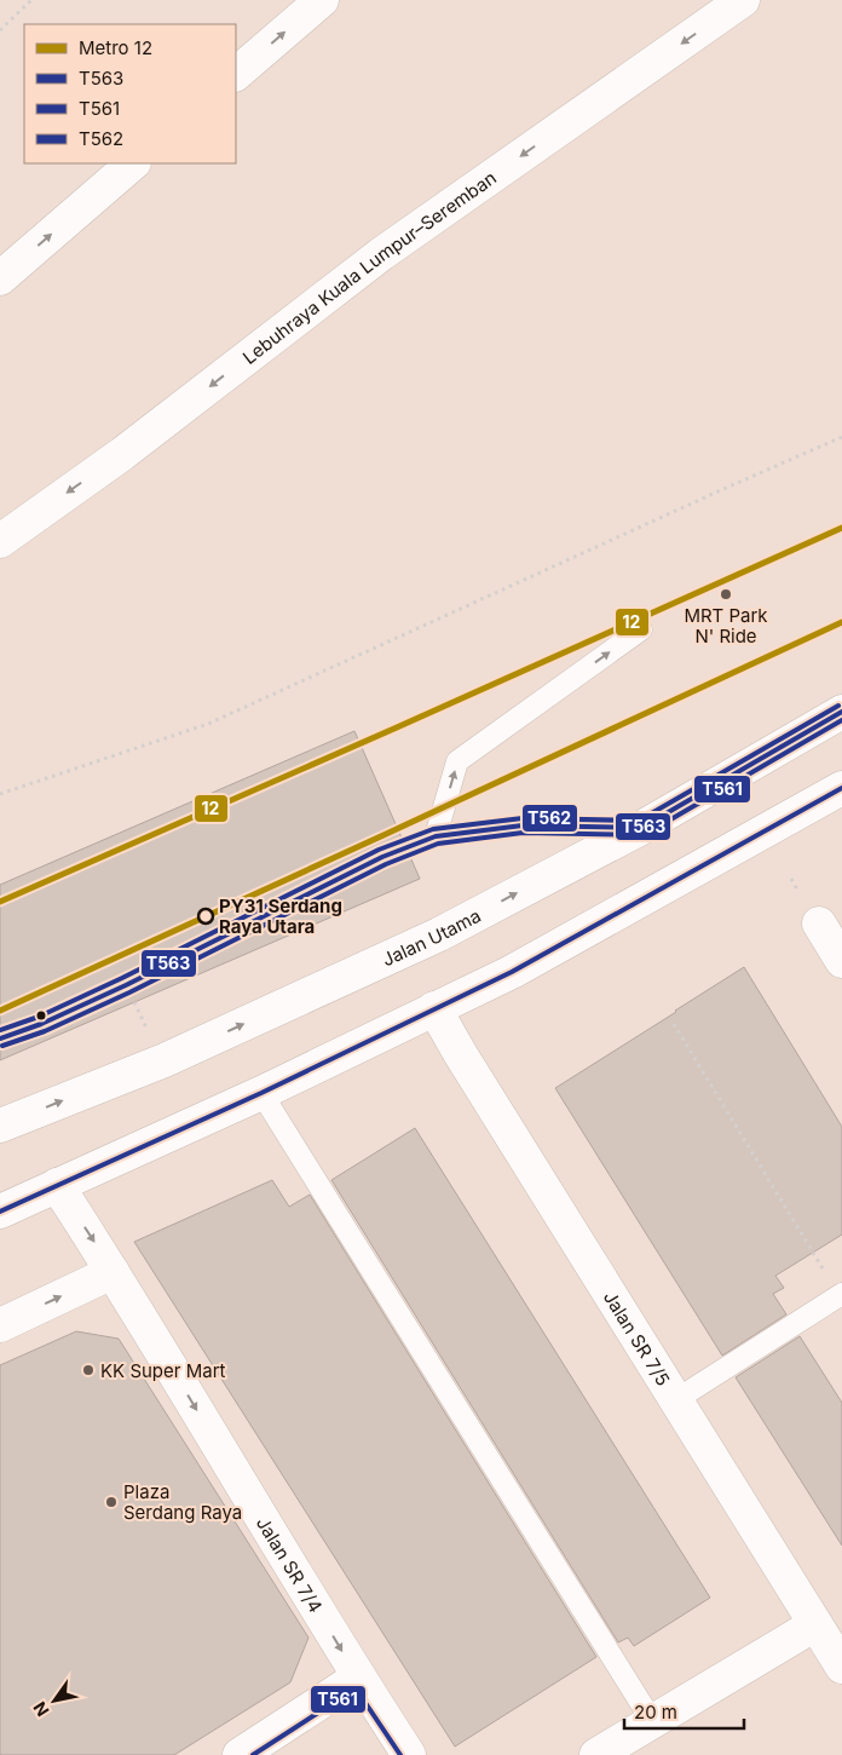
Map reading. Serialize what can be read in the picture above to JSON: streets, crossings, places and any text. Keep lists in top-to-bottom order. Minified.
{"streets":{"main road":["Lebuhraya Kuala Lumpur–Seremban","Jalan Utama","Jalan SR 7/5","Jalan SR 7/4"]},"one_way":["Jalan SR 7/4"],"places":["MRT Park N' Ride","PY31 Serdang Raya Utara","KK Super Mart","Plaza Serdang Raya"],"lines":["metro line 12","transit line T562","transit line T563","transit line T561"],"legend":["Metro 12","T563","T561","T562"],"scale_bar":"20 m","north":"bottom left"}
